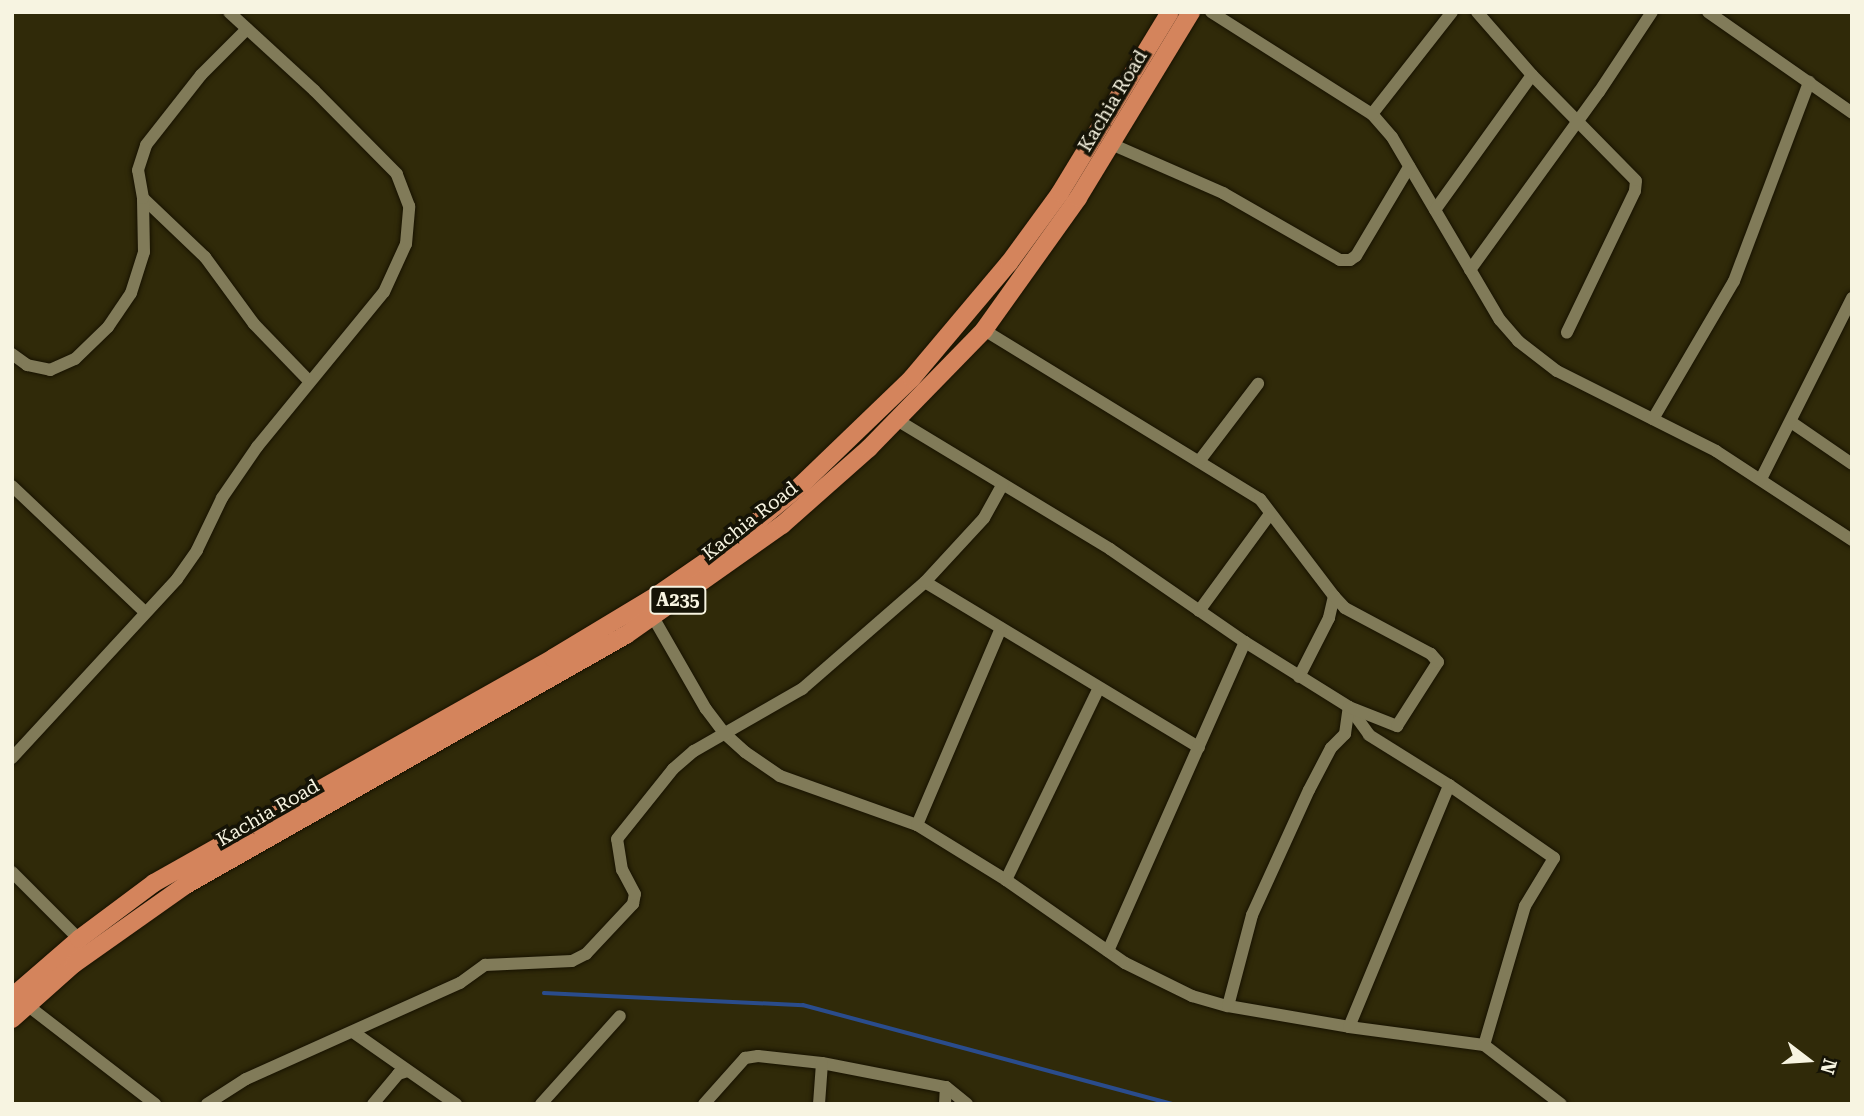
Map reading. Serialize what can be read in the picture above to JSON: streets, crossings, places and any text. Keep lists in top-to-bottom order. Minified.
{"streets":{"highway":["Kachia Road","A235"]},"north":"right"}
